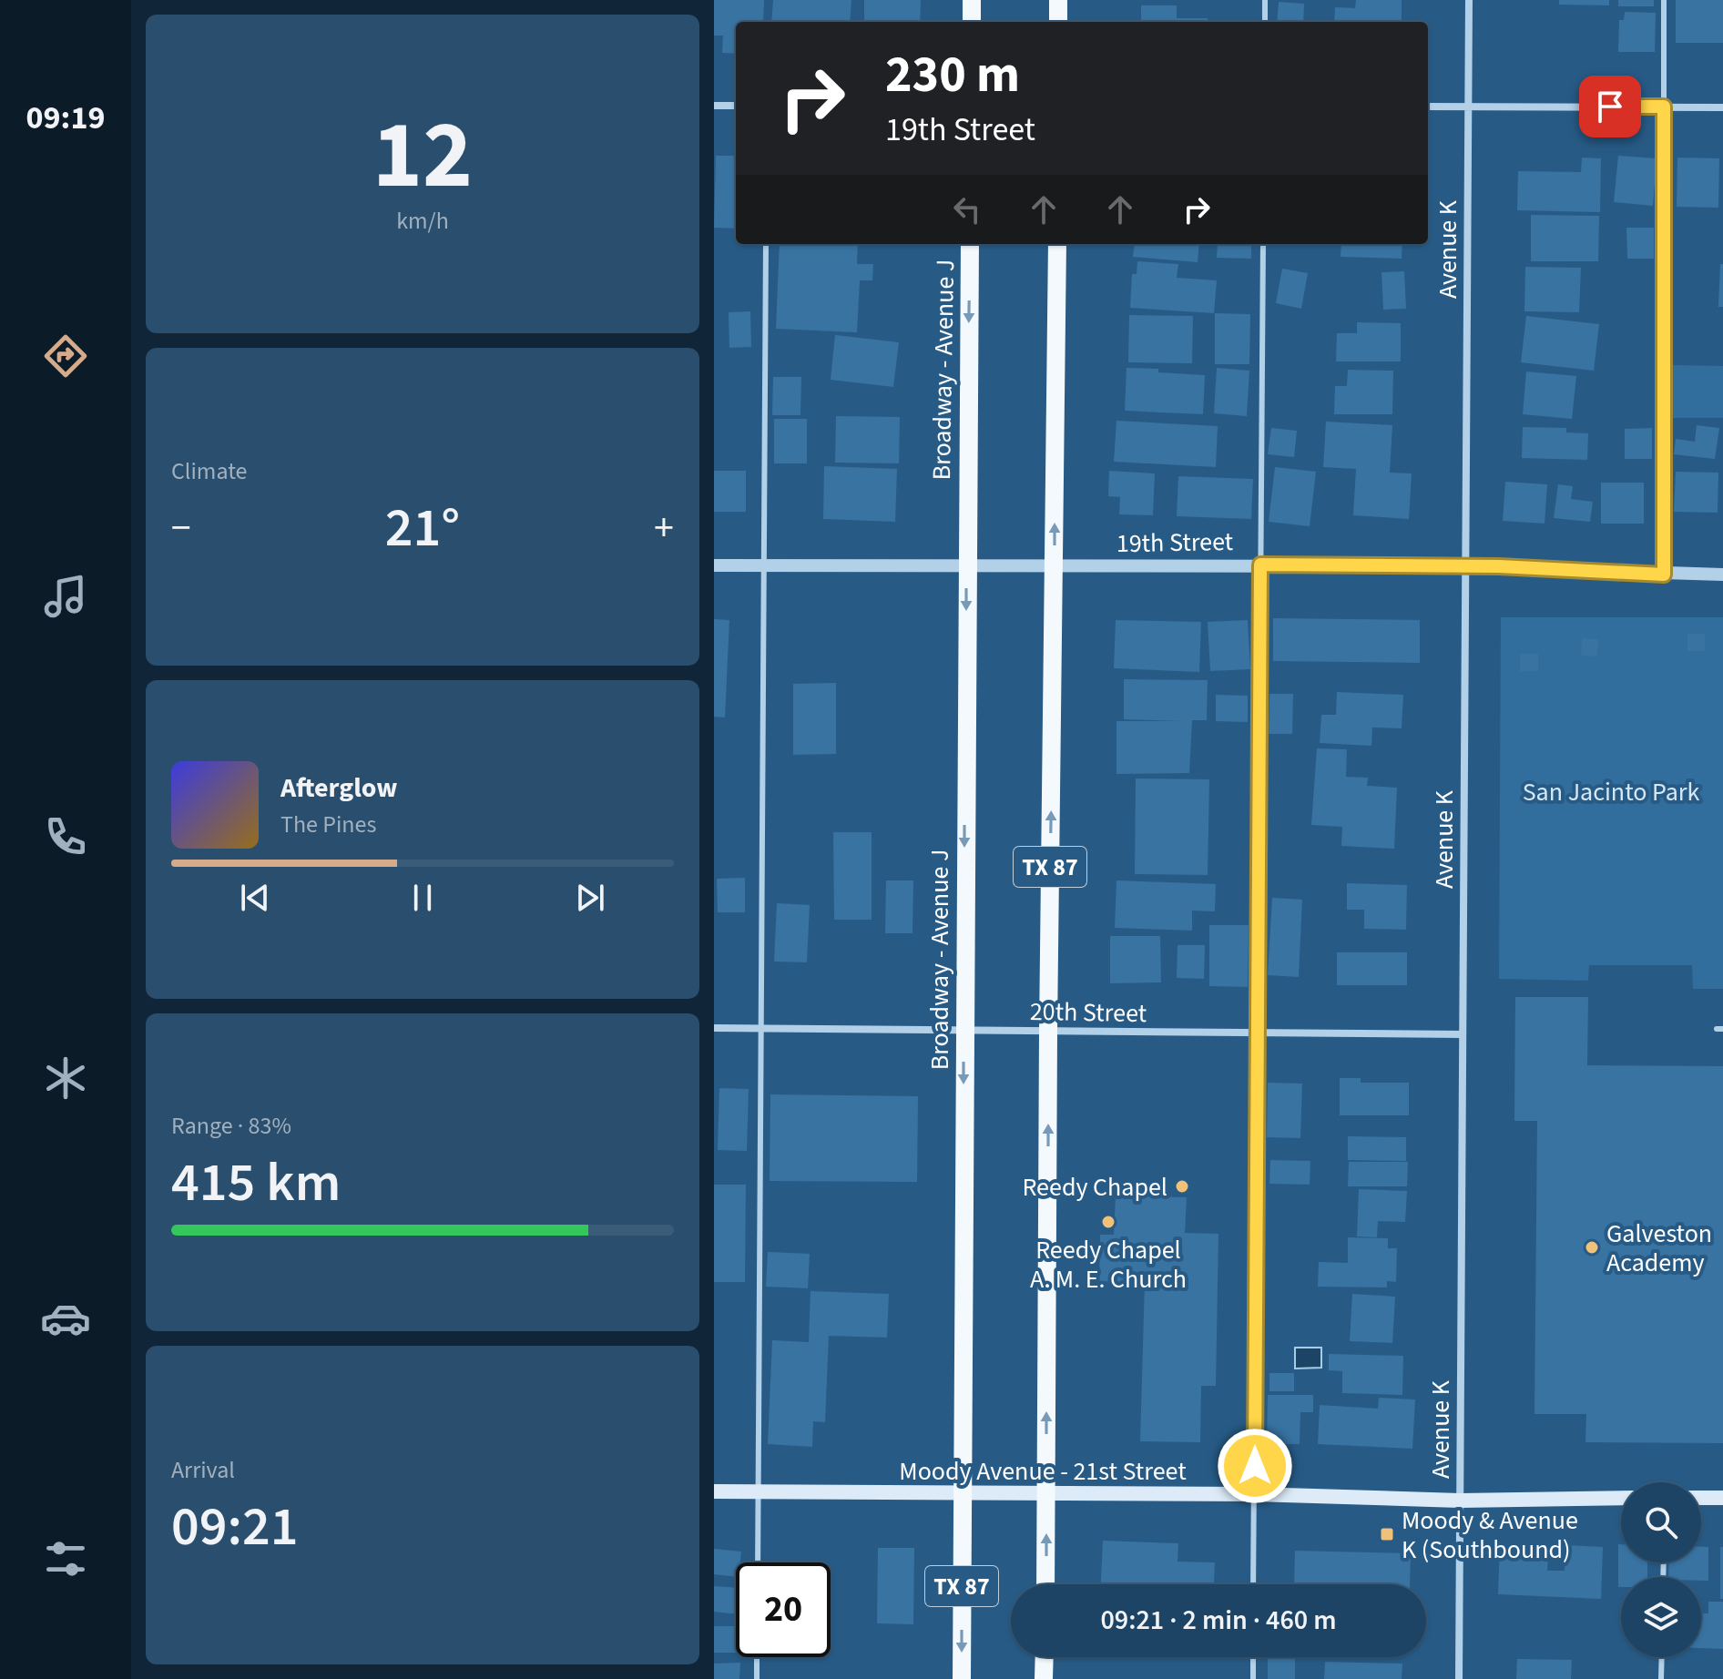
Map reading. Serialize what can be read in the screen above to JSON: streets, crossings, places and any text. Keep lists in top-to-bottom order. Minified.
{"streets":{"main road":["Broadway - Avenue J","TX 87","Moody Avenue - 21st Street"],"street":["Avenue K","19th Street","20th Street"]},"crossings":[["Avenue K","19th Street"],["Avenue K","20th Street"],["Avenue K","Moody Avenue - 21st Street"],["Broadway - Avenue J","19th Street"],["Broadway - Avenue J","20th Street"],["Broadway - Avenue J","Moody Avenue - 21st Street"],["19th Street","TX 87"],["TX 87","20th Street"],["TX 87","Moody Avenue - 21st Street"]],"parks":["San Jacinto Park"],"places":{"other":["Reedy Chapel","Reedy Chapel A. M. E. Church","Galveston Academy"],"transit":["Moody & Avenue K (Southbound)"]},"page":{"tabs":"09:19","tile":[["12","km/h"],"Climate",["Range · 83%","415 km"],["Arrival","09:21"]],"turn":["230 m","19th Street"],"heat":["−","21°","+"],"song":["Afterglow","The Pines"],"limit":"20","trip":"09:21 · 2 min · 460 m"}}
